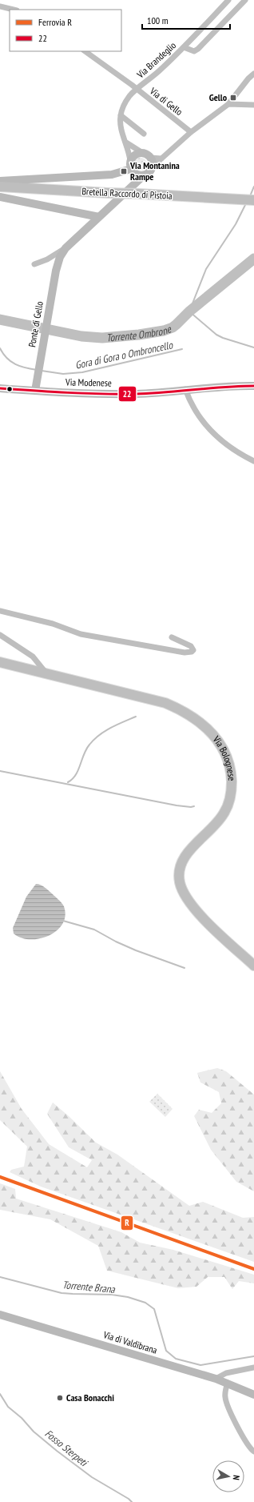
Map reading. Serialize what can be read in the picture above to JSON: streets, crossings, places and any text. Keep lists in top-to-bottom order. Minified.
{"streets":{"main road":["Bretella Raccordo di Pistoia","Via Bolognese"],"street":["Via Brandeglio","Via di Gello","Ponte di Gello","Via Modenese","Via di Valdibrana"]},"crossings":[["Via Brandeglio","Via di Gello"],["Ponte di Gello","Via Modenese"]],"water":["Torrente Ombrone","Gora di Gora o Ombroncello","Torrente Brana","Fosso Sterpeti"],"places":{"transit":["Gello","Via Montanina Rampe"],"other":["Casa Bonacchi"]},"lines":["transit line 22","rail line R"],"legend":["Ferrovia R","22"],"scale_bar":"100 m","north":"right"}
